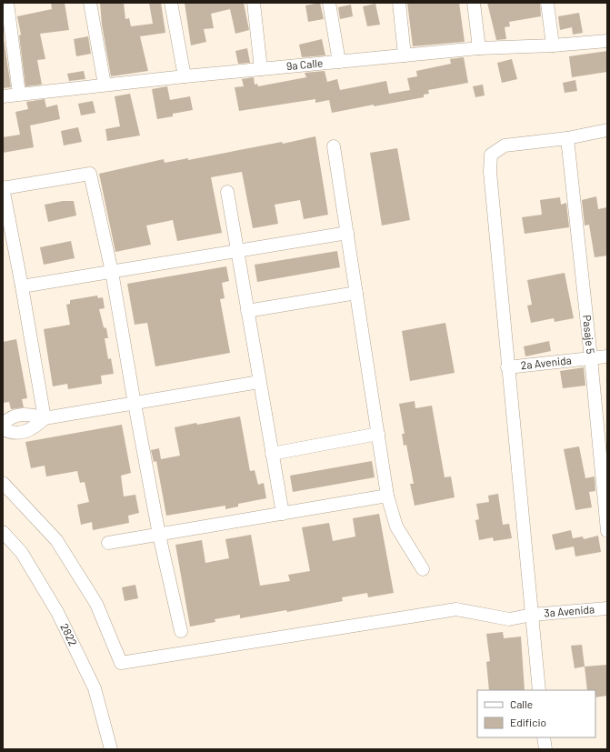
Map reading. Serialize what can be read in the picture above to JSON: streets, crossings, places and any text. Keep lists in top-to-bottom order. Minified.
{"streets":{"street":["9a Calle","Pasaje 5","2a Avenida","3a Avenida","2822"]},"crossings":[["Pasaje 5","2a Avenida"]],"legend":["Calle","Edificio"]}
